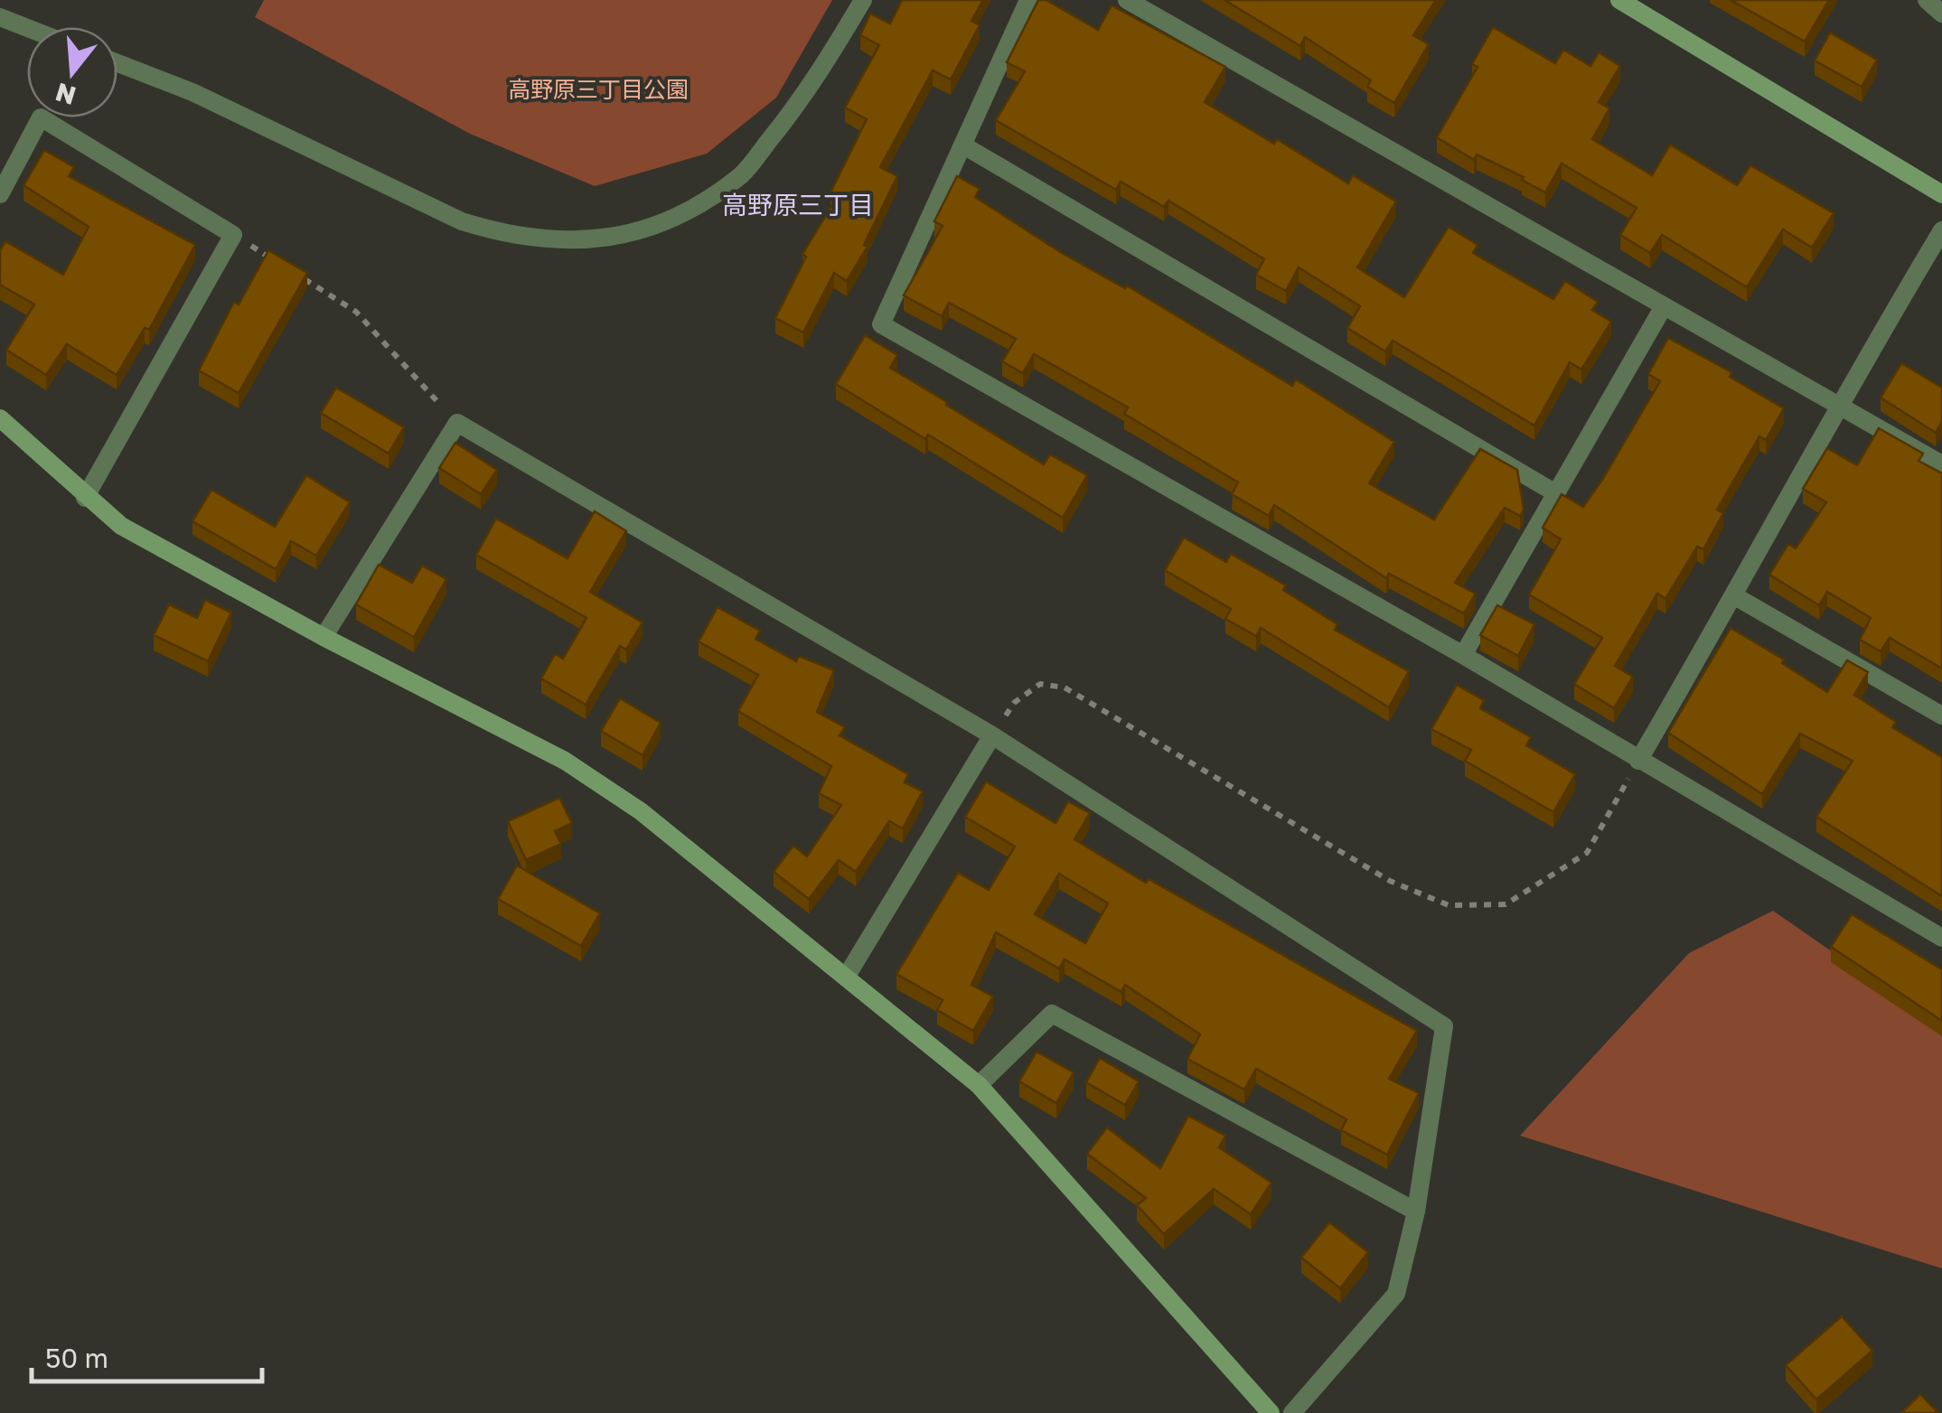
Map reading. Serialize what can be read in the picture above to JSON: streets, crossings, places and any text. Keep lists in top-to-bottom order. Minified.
{"districts":["高野原三丁目"],"parks":["高野原三丁目公園"],"scale_bar":"50 m","north":"bottom"}
